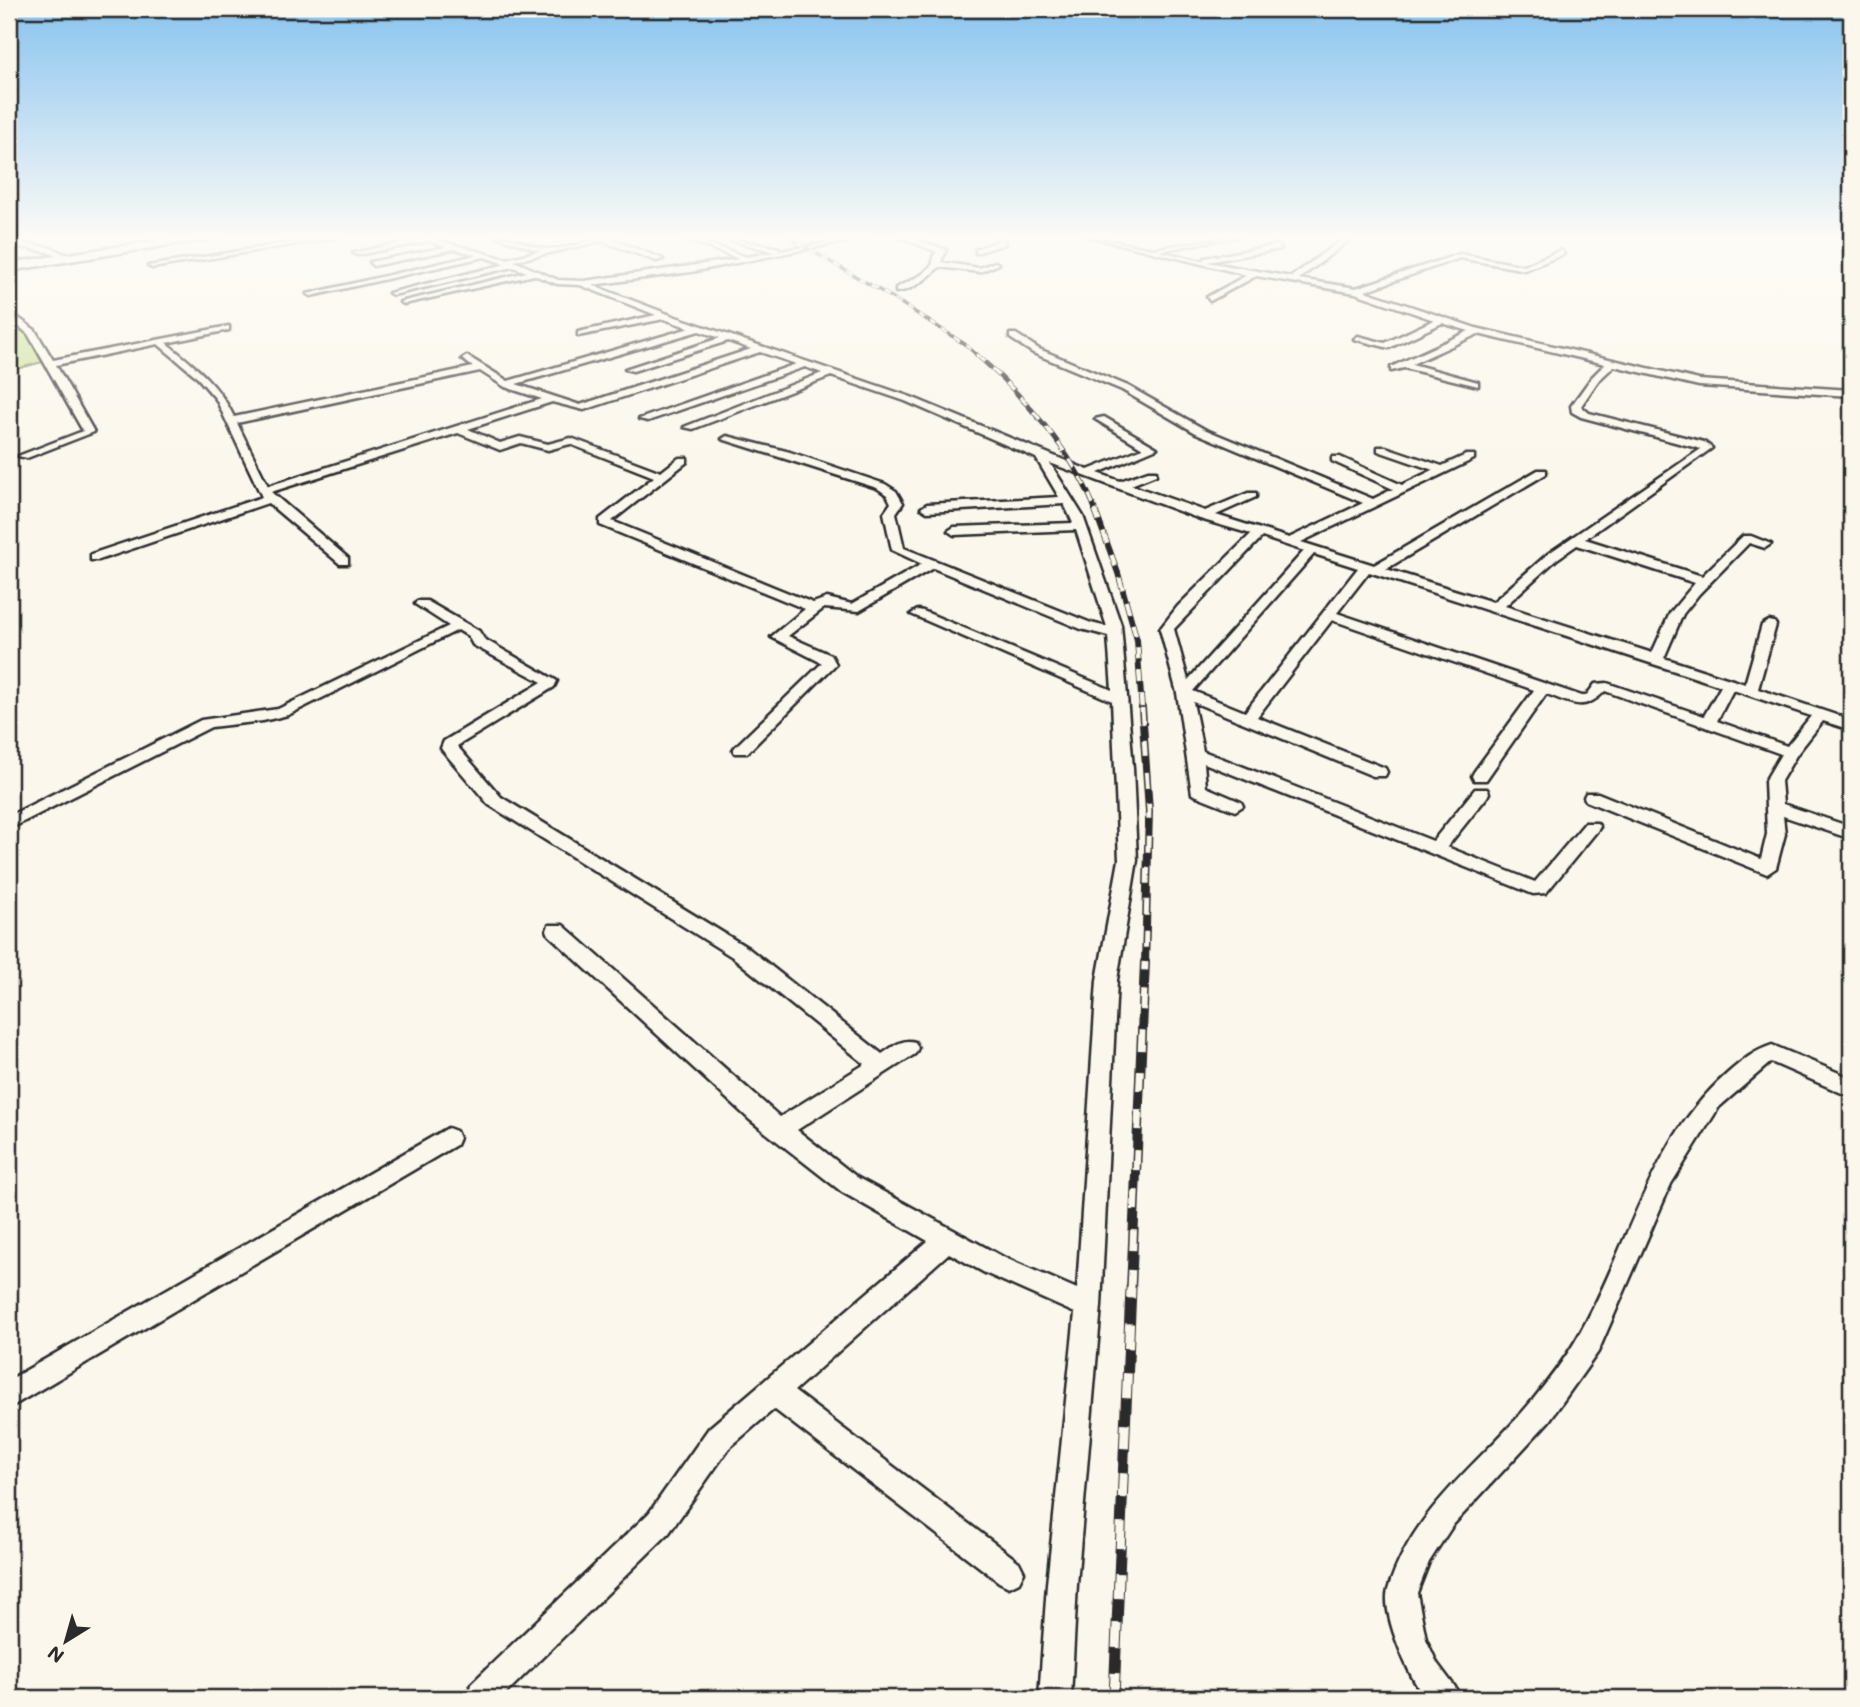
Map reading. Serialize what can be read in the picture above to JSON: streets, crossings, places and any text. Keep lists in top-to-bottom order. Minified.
{"north":"bottom left"}
